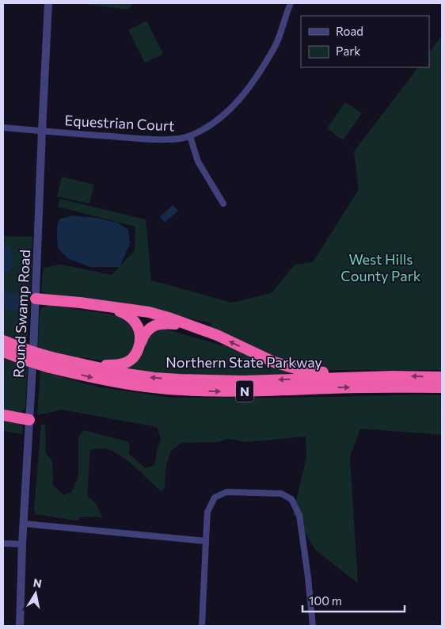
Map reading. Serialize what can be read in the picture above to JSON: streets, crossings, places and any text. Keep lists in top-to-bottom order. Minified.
{"streets":{"highway":["Northern State Parkway","N"],"street":["Equestrian Court","Round Swamp Road"]},"crossings":[["Equestrian Court","Round Swamp Road"]],"parks":["West Hills County Park"],"legend":["Road","Park"],"scale_bar":"100 m","north":"top"}
